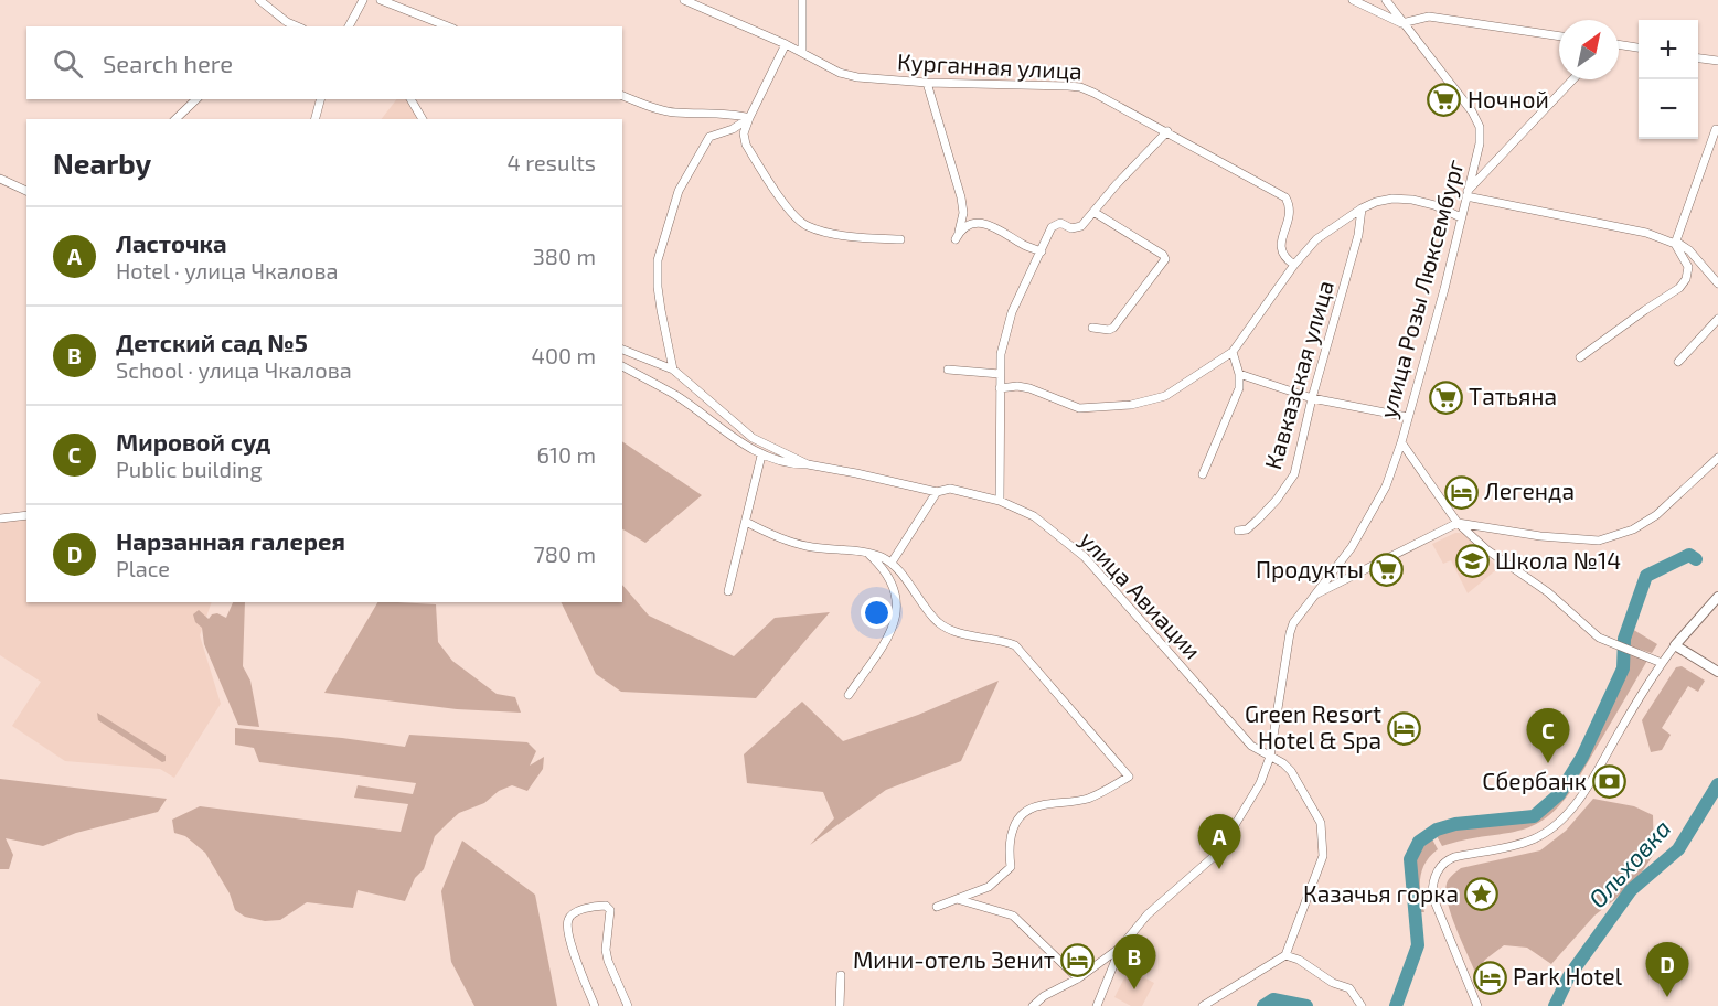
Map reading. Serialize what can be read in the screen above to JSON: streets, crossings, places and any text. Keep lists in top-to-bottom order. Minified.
{"streets":{"street":["Курганная улица","улица Розы Люксембург","Кавказская улица","улица Авиации"]},"crossings":[["улица Розы Люксембург","улица Авиации"]],"water":["Ольховка"],"places":{"supermarket":["Ночной","Татьяна","Продукты"],"hotel":["Легенда","Green Resort Hotel & Spa","Мини-отель Зенит","Park Hotel"],"school or university":["Школа №14"],"bank":["Сбербанк"],"place":["Казачья горка"]},"north":"top right","page":{"map_buttons":["+","−"],"search":"Search here","heading":["Nearby","4 results"],"list":[{"mark":"A","name":"Ласточка","note":"Hotel · улица Чкалова","value":"380 m"},{"mark":"B","name":"Детский сад №5","note":"School · улица Чкалова","value":"400 m"},{"mark":"C","name":"Мировой суд","note":"Public building","value":"610 m"},{"mark":"D","name":"Нарзанная галерея","note":"Place","value":"780 m"}],"pins":["C","A","B","D"]}}
